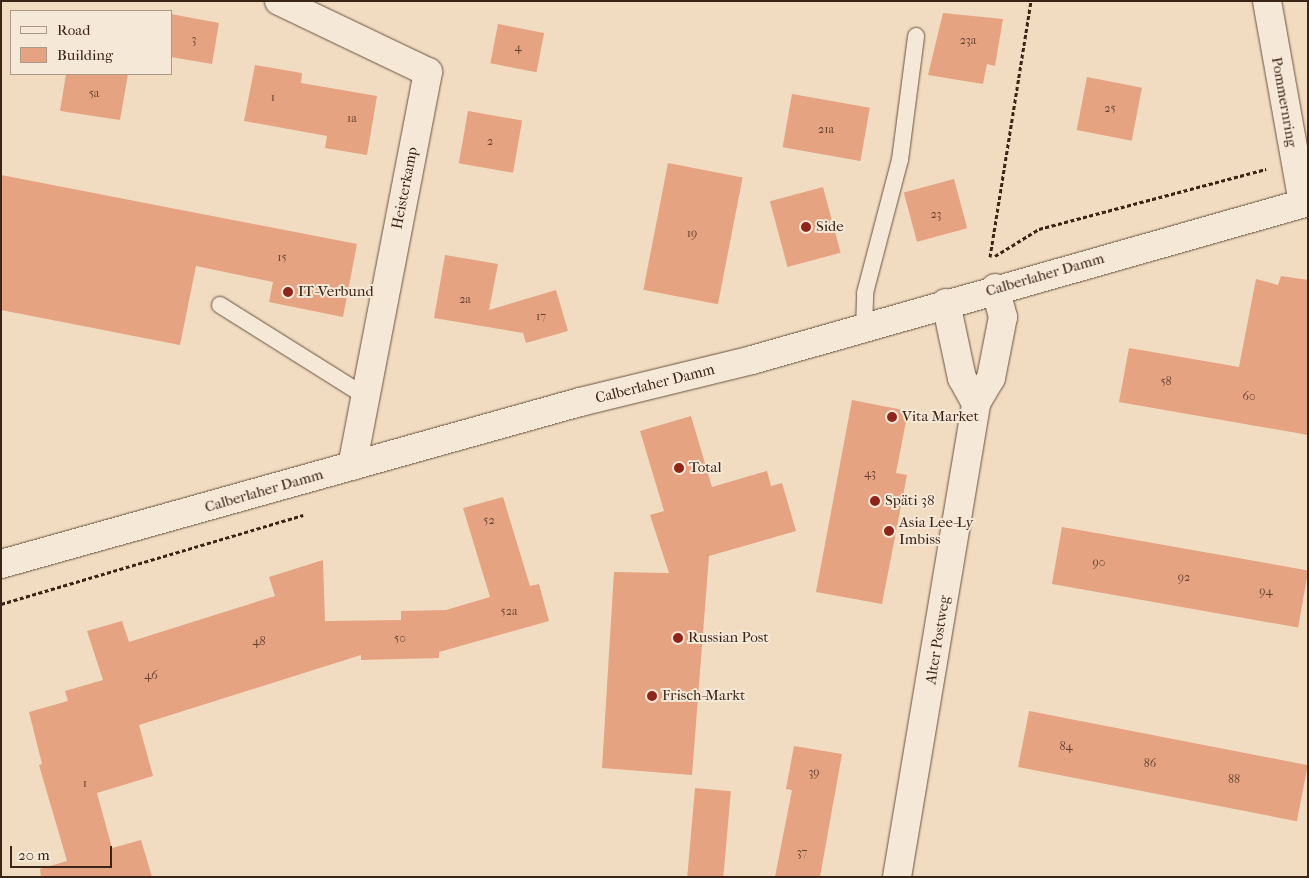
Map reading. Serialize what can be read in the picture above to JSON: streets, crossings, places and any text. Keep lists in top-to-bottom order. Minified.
{"streets":{"street":["Pommernring","Heisterkamp","Calberlaher Damm","Alter Postweg"]},"crossings":[["Pommernring","Calberlaher Damm"],["Heisterkamp","Calberlaher Damm"],["Calberlaher Damm","Alter Postweg"]],"places":["Side","IT-Verbund","Vita Market","Total","Späti 38","Asia Lee-Ly Imbiss","Russian Post","Frisch-Markt"],"house_numbers":["3","23a","4","5a","1","25","1a","21a","2","23","19","15","2a","17","58","60","43","52","90","92","94","52a","50","48","46","84","86","39","88","1","37"],"legend":["Road","Building"],"scale_bar":"20 m"}
